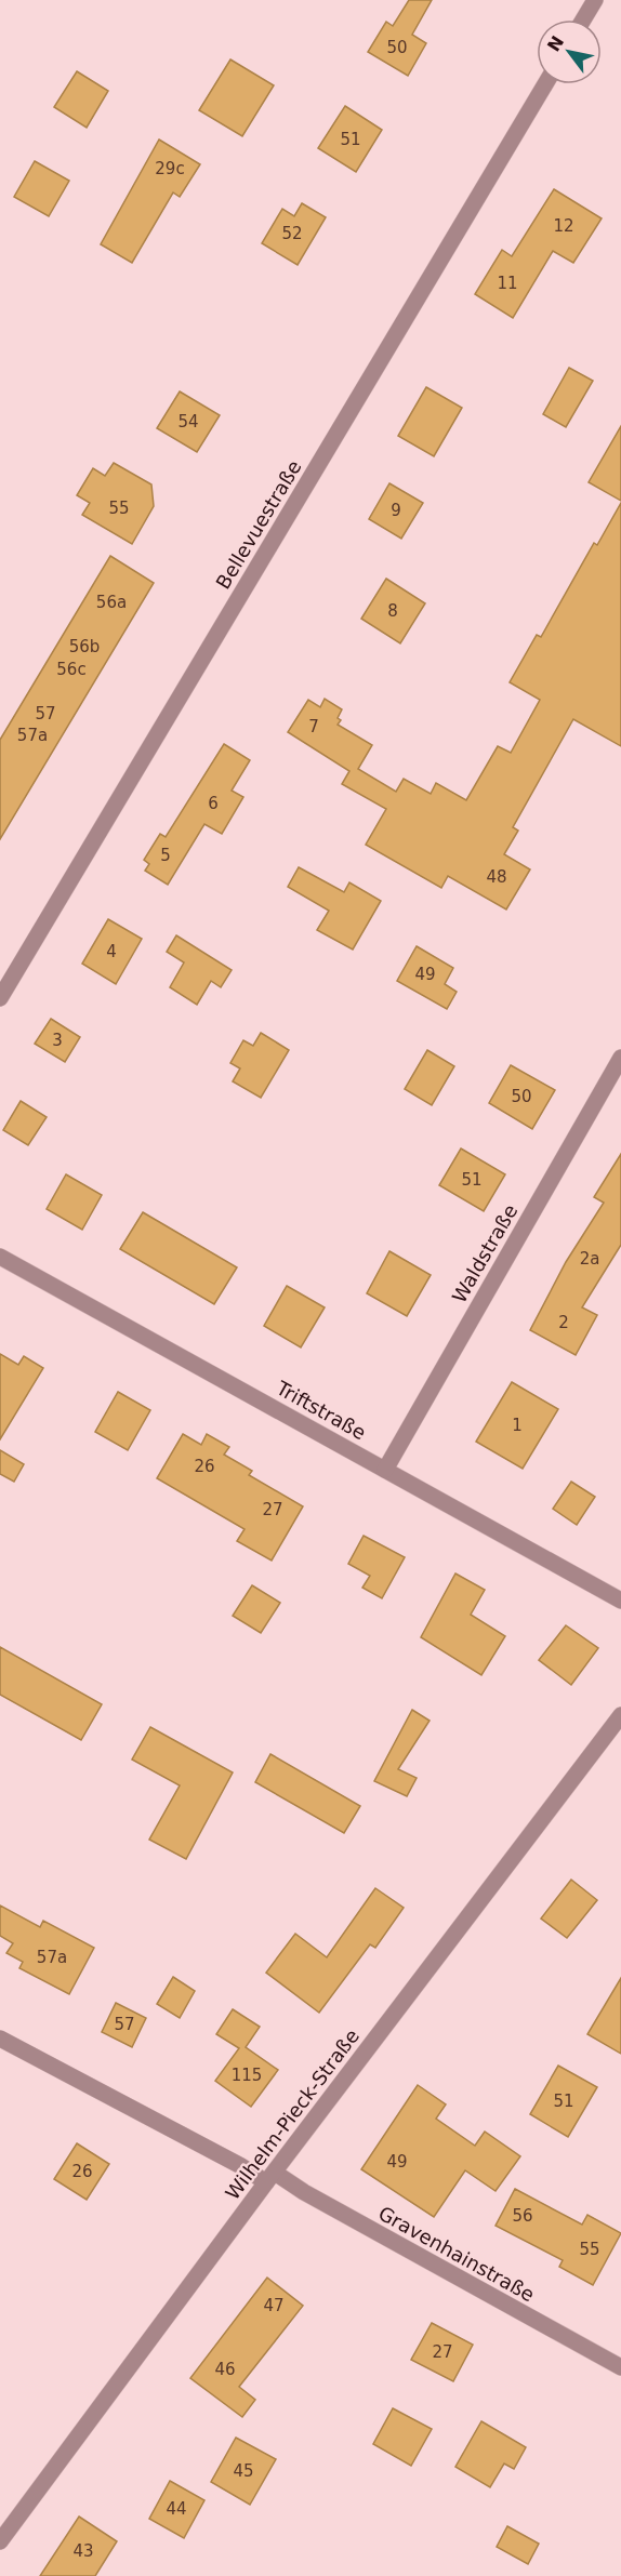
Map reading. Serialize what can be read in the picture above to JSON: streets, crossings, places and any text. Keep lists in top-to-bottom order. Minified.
{"streets":{"street":["Bellevuestraße","Waldstraße","Triftstraße","Wilhelm-Pieck-Straße","Gravenhainstraße"]},"crossings":[["Waldstraße","Triftstraße"],["Wilhelm-Pieck-Straße","Gravenhainstraße"]],"house_numbers":["50","51","29c","12","52","11","54","55","9","56a","8","56b","56c","57","7","57a","6","5","48","4","49","3","50","51","2a","2","1","26","27","57a","57","115","51","49","26","56","55","47","27","46","45","44","43"],"north":"top left"}
